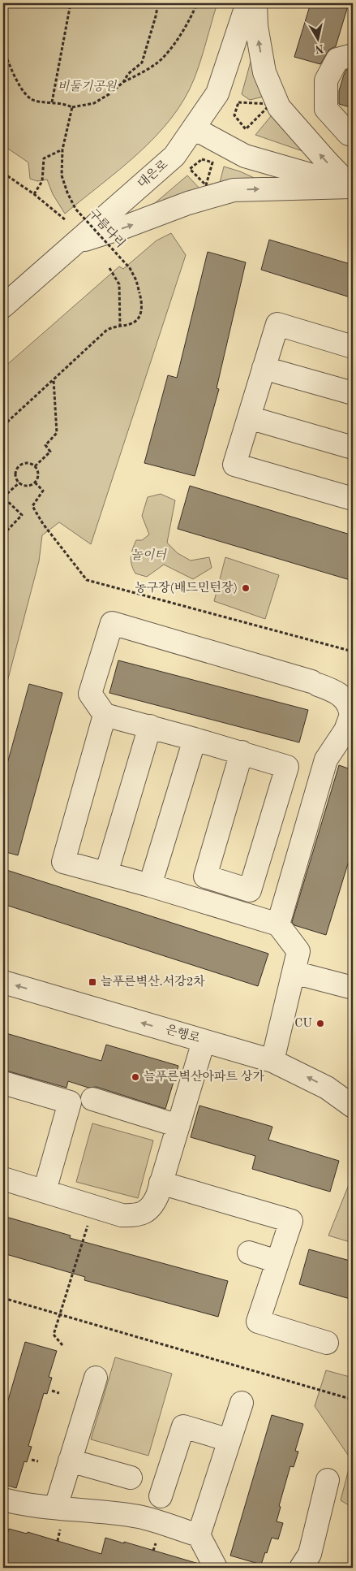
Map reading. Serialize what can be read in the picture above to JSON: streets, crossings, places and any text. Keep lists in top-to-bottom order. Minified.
{"streets":{"street":["대은로","은행로"],"path":["구름다리"]},"parks":["비둘기공원","놀이터"],"places":{"other":["농구장(배드민턴장)","CU","늘푸른벽산아파트 상가"],"transit":["늘푸른벽산.서강2차"]},"north":"bottom"}
